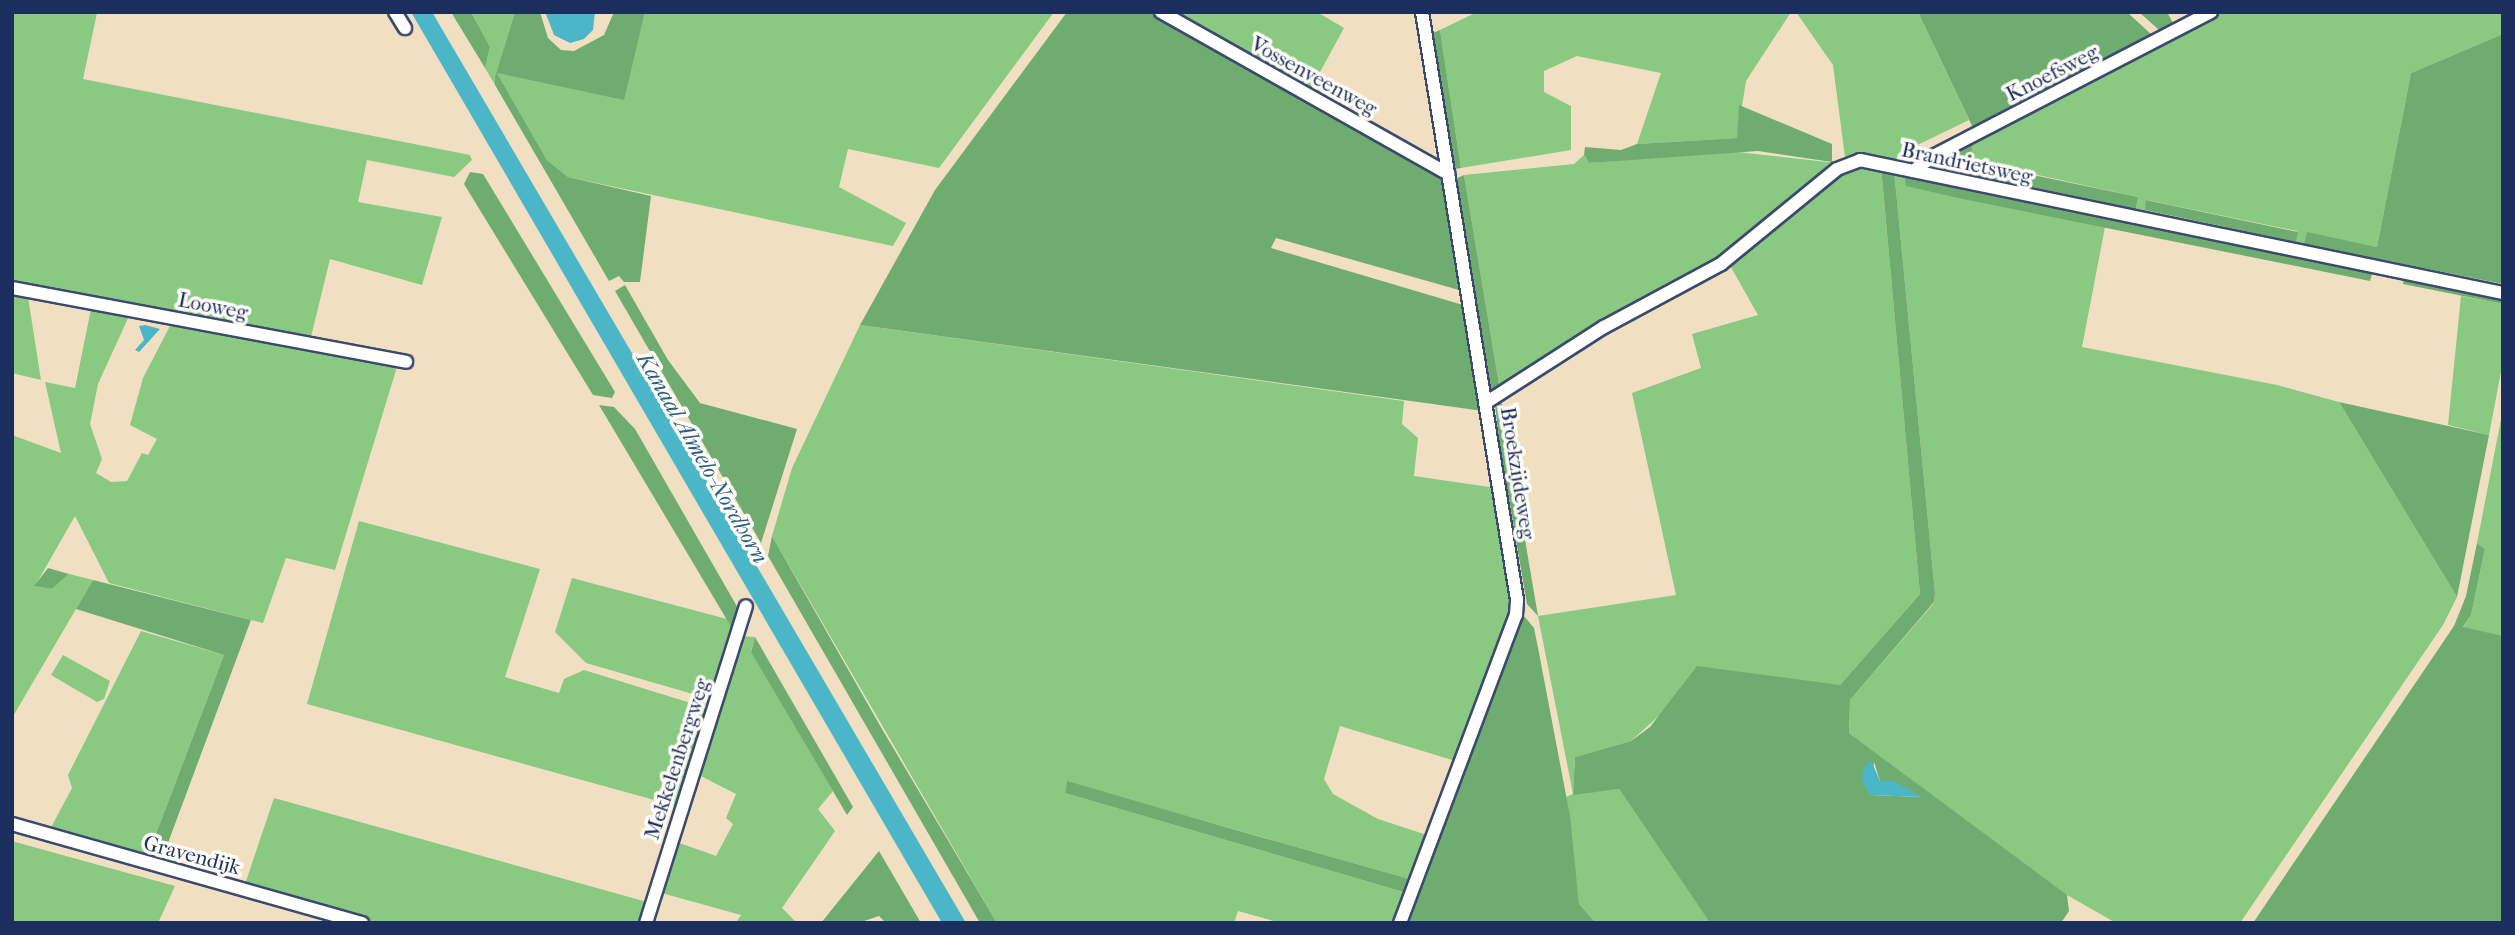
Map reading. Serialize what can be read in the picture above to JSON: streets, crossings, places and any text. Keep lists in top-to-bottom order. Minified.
{"streets":{"street":["Knoefsweg","Vossenveenweg","Brandrietsweg","Looweg","Broekzijdeweg","Mekkelenbergweg","Gravendijk"]},"crossings":[["Knoefsweg","Brandrietsweg"],["Vossenveenweg","Broekzijdeweg"],["Brandrietsweg","Broekzijdeweg"]],"water":["Kanaal Almelo-Nordhorn"]}
